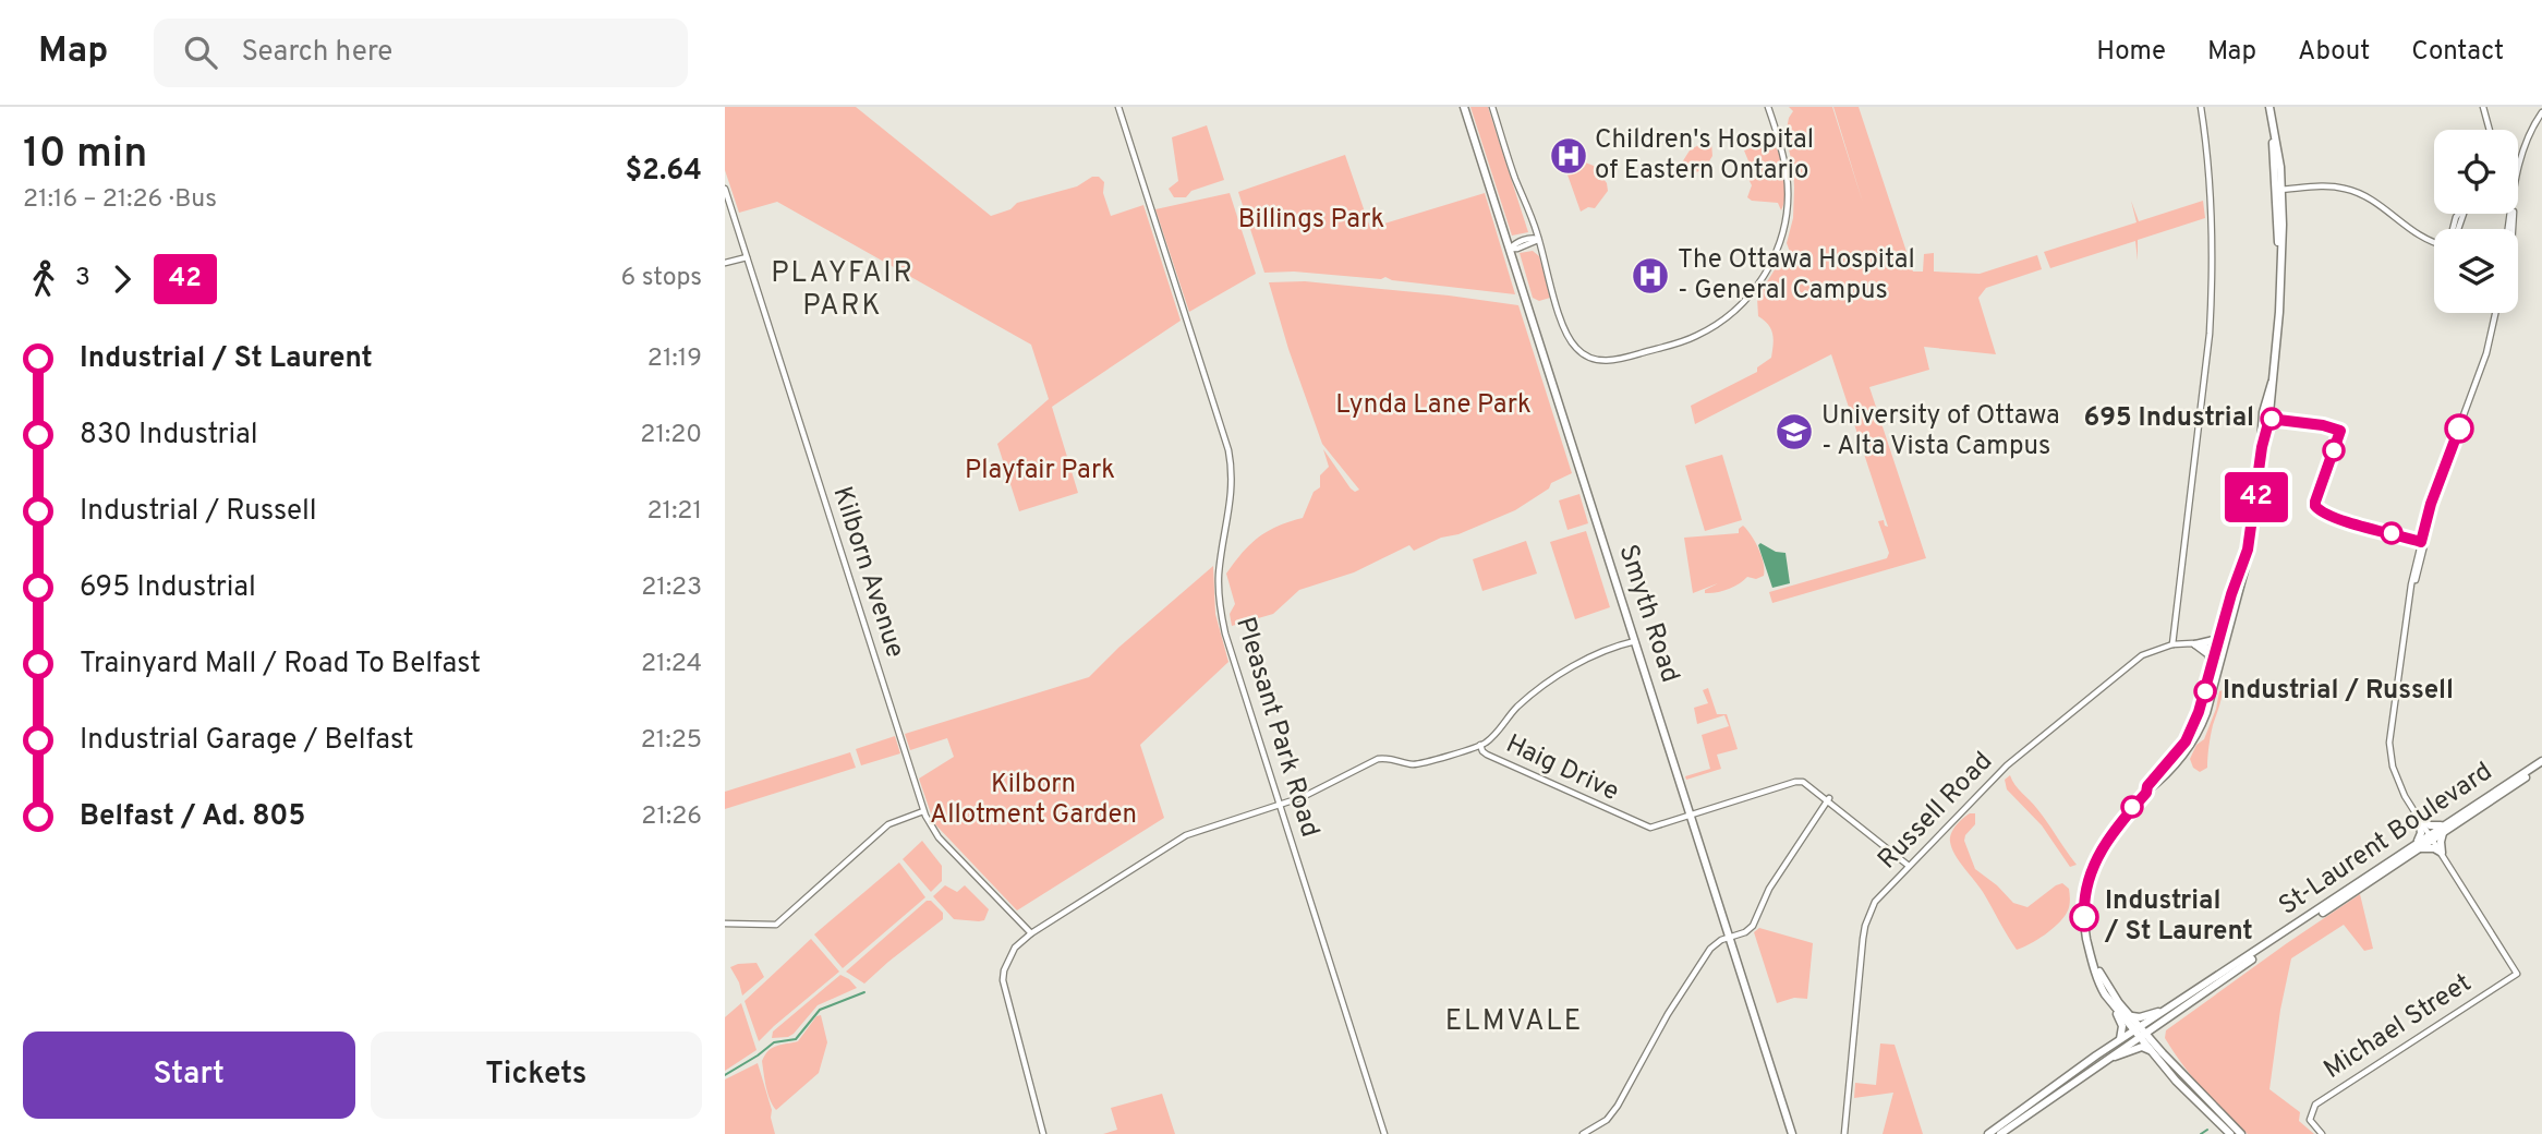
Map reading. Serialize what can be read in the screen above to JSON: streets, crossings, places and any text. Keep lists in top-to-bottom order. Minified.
{"streets":{"main road":["Smyth Road","St-Laurent Boulevard"],"street":["Kilborn Avenue","Pleasant Park Road","Haig Drive","Russell Road","Michael Street"]},"crossings":[["Kilborn Avenue","Haig Drive"],["Smyth Road","Haig Drive"],["Pleasant Park Road","Haig Drive"],["Haig Drive","Russell Road"]],"districts":["PLAYFAIR PARK","ELMVALE"],"parks":["Billings Park","Lynda Lane Park","Playfair Park","Kilborn Allotment Garden"],"places":{"hospital":["Children's Hospital of Eastern Ontario","The Ottawa Hospital - General Campus"],"other":["695 Industrial","Industrial / Russell","Industrial / St Laurent"],"school or university":["University of Ottawa - Alta Vista Campus"]},"lines":["bus line 42"],"page":{"header":"Map","search":"Search here","nav":["Home","Map","About","Contact"],"heading":["10 min","21:16 – 21:26 · Bus","$2.64"],"on_map":"42","legs":["3","42","6 stops"],"list":[{"name":"Industrial / St Laurent","value":"21:19"},{"name":"830 Industrial","value":"21:20"},{"name":"Industrial / Russell","value":"21:21"},{"name":"695 Industrial","value":"21:23"},{"name":"Trainyard Mall / Road To Belfast","value":"21:24"},{"name":"Industrial Garage / Belfast","value":"21:25"},{"name":"Belfast / Ad. 805","value":"21:26"}],"buttons":["Start","Tickets"]}}
